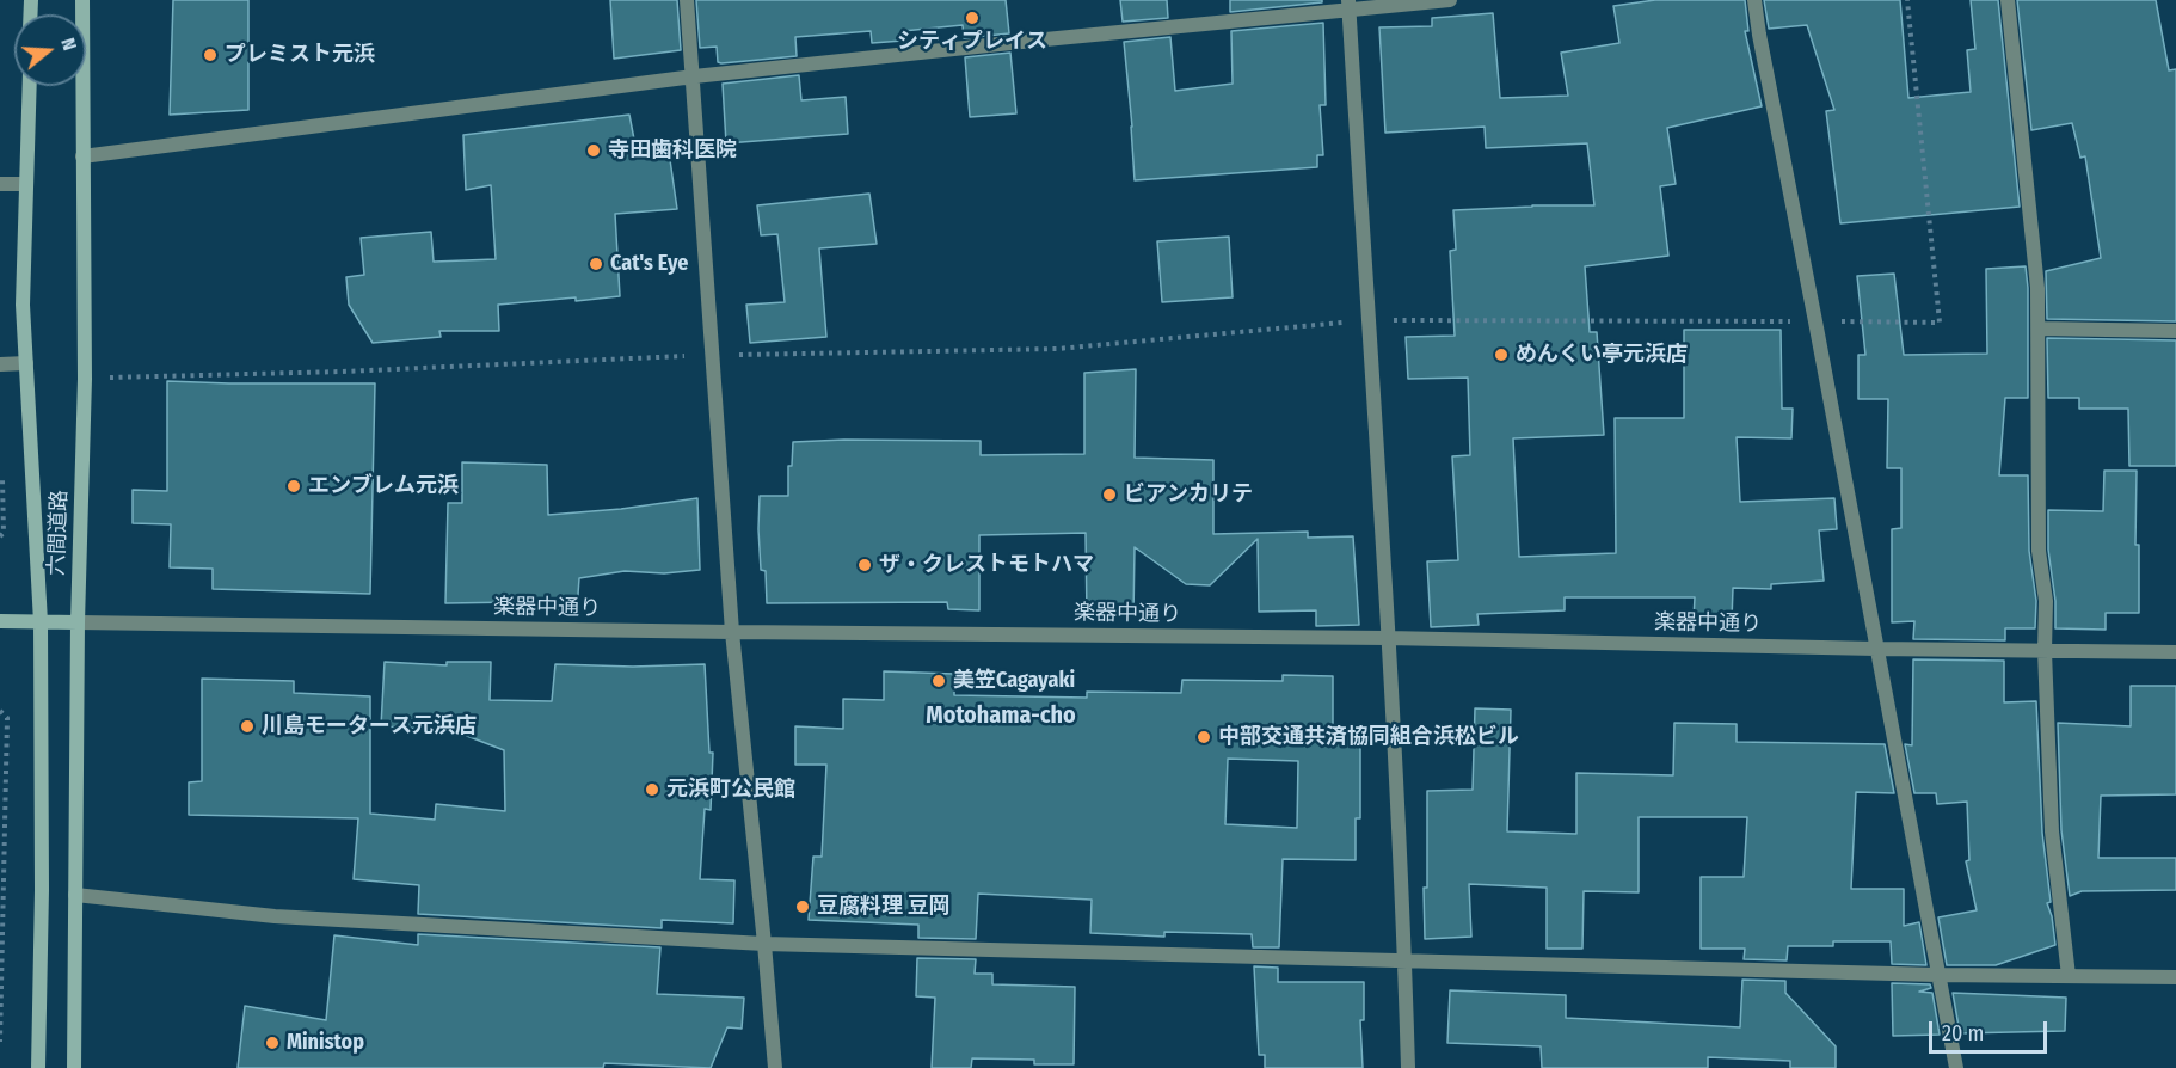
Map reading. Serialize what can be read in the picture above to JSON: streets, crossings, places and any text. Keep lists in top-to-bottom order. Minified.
{"streets":{"street":["六間道路","楽器中通り"]},"crossings":[["六間道路","楽器中通り"]],"districts":["Motohama-cho"],"places":["シティプレイス","プレミスト元浜","寺田歯科医院","Cat's Eye","めんくい亭元浜店","エンブレム元浜","ビアンカリテ","ザ・クレストモトハマ","美笠Cagayaki","川島モータース元浜店","中部交通共済協同組合浜松ビル","元浜町公民館","豆腐料理 豆岡","Ministop"],"scale_bar":"20 m","north":"right"}
